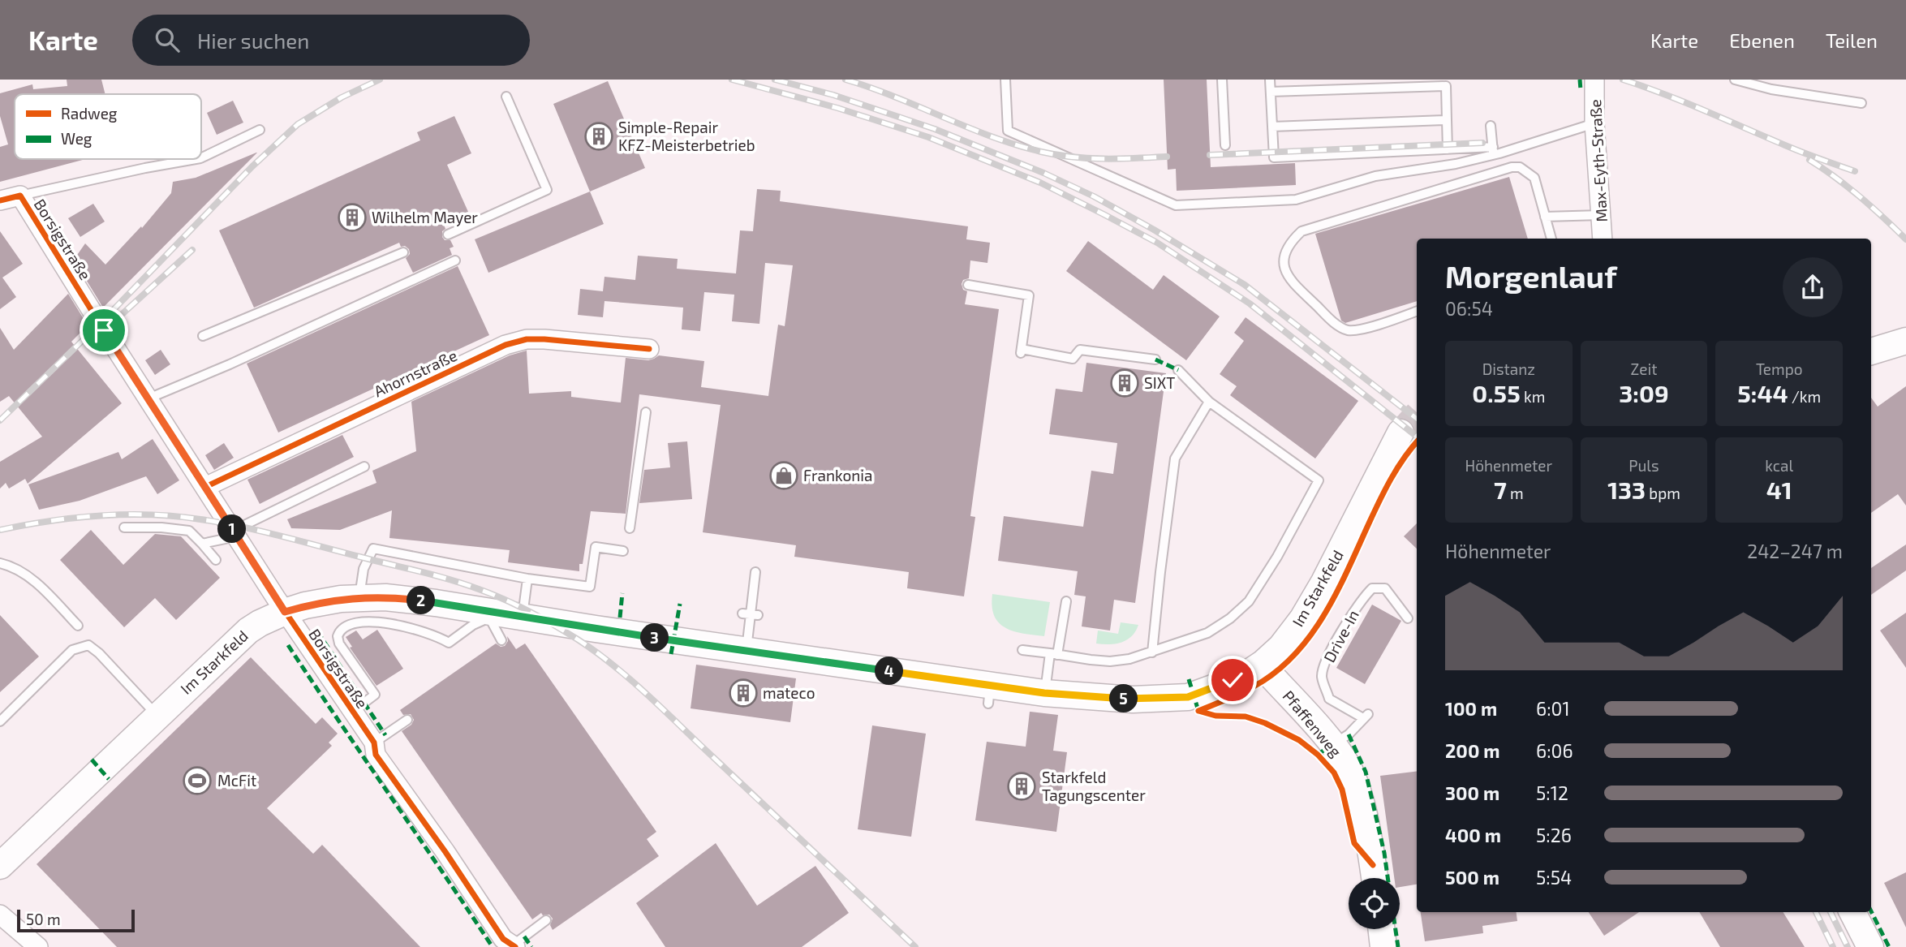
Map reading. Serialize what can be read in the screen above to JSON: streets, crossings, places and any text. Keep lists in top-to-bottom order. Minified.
{"streets":{"main road":["Im Starkfeld","Pfaffenweg"],"street":["Max-Eyth-Straße","Borsigstraße","Ahornstraße"],"lane":["Drive-In"]},"crossings":[["Borsigstraße","Ahornstraße"],["Borsigstraße","Im Starkfeld"],["Im Starkfeld","Pfaffenweg"],["Drive-In","Pfaffenweg"]],"places":{"building":["Simple-Repair KFZ-Meisterbetrieb","Wilhelm Mayer","SIXT","mateco","Starkfeld Tagungscenter"],"shop":["Frankonia"],"sports":["McFit"]},"legend":["Radweg","Weg"],"scale_bar":"50 m","page":{"header":"Karte","search":"Hier suchen","nav":["Karte","Ebenen","Teilen"],"heading":["Morgenlauf","06:54"],"stats":[["Distanz","0.55 km"],["Zeit","3:09"],["Tempo","5:44 /km"],["Höhenmeter","7 m"],["Puls","133 bpm"],["kcal","41"]],"pins":["1","2","3","4","5"],"chart":["Höhenmeter","242–247 m"],"list":[{"name":"100 m","note":"6:01"},{"name":"200 m","note":"6:06"},{"name":"300 m","note":"5:12"},{"name":"400 m","note":"5:26"},{"name":"500 m","note":"5:54"}],"scale":"50 m"}}
